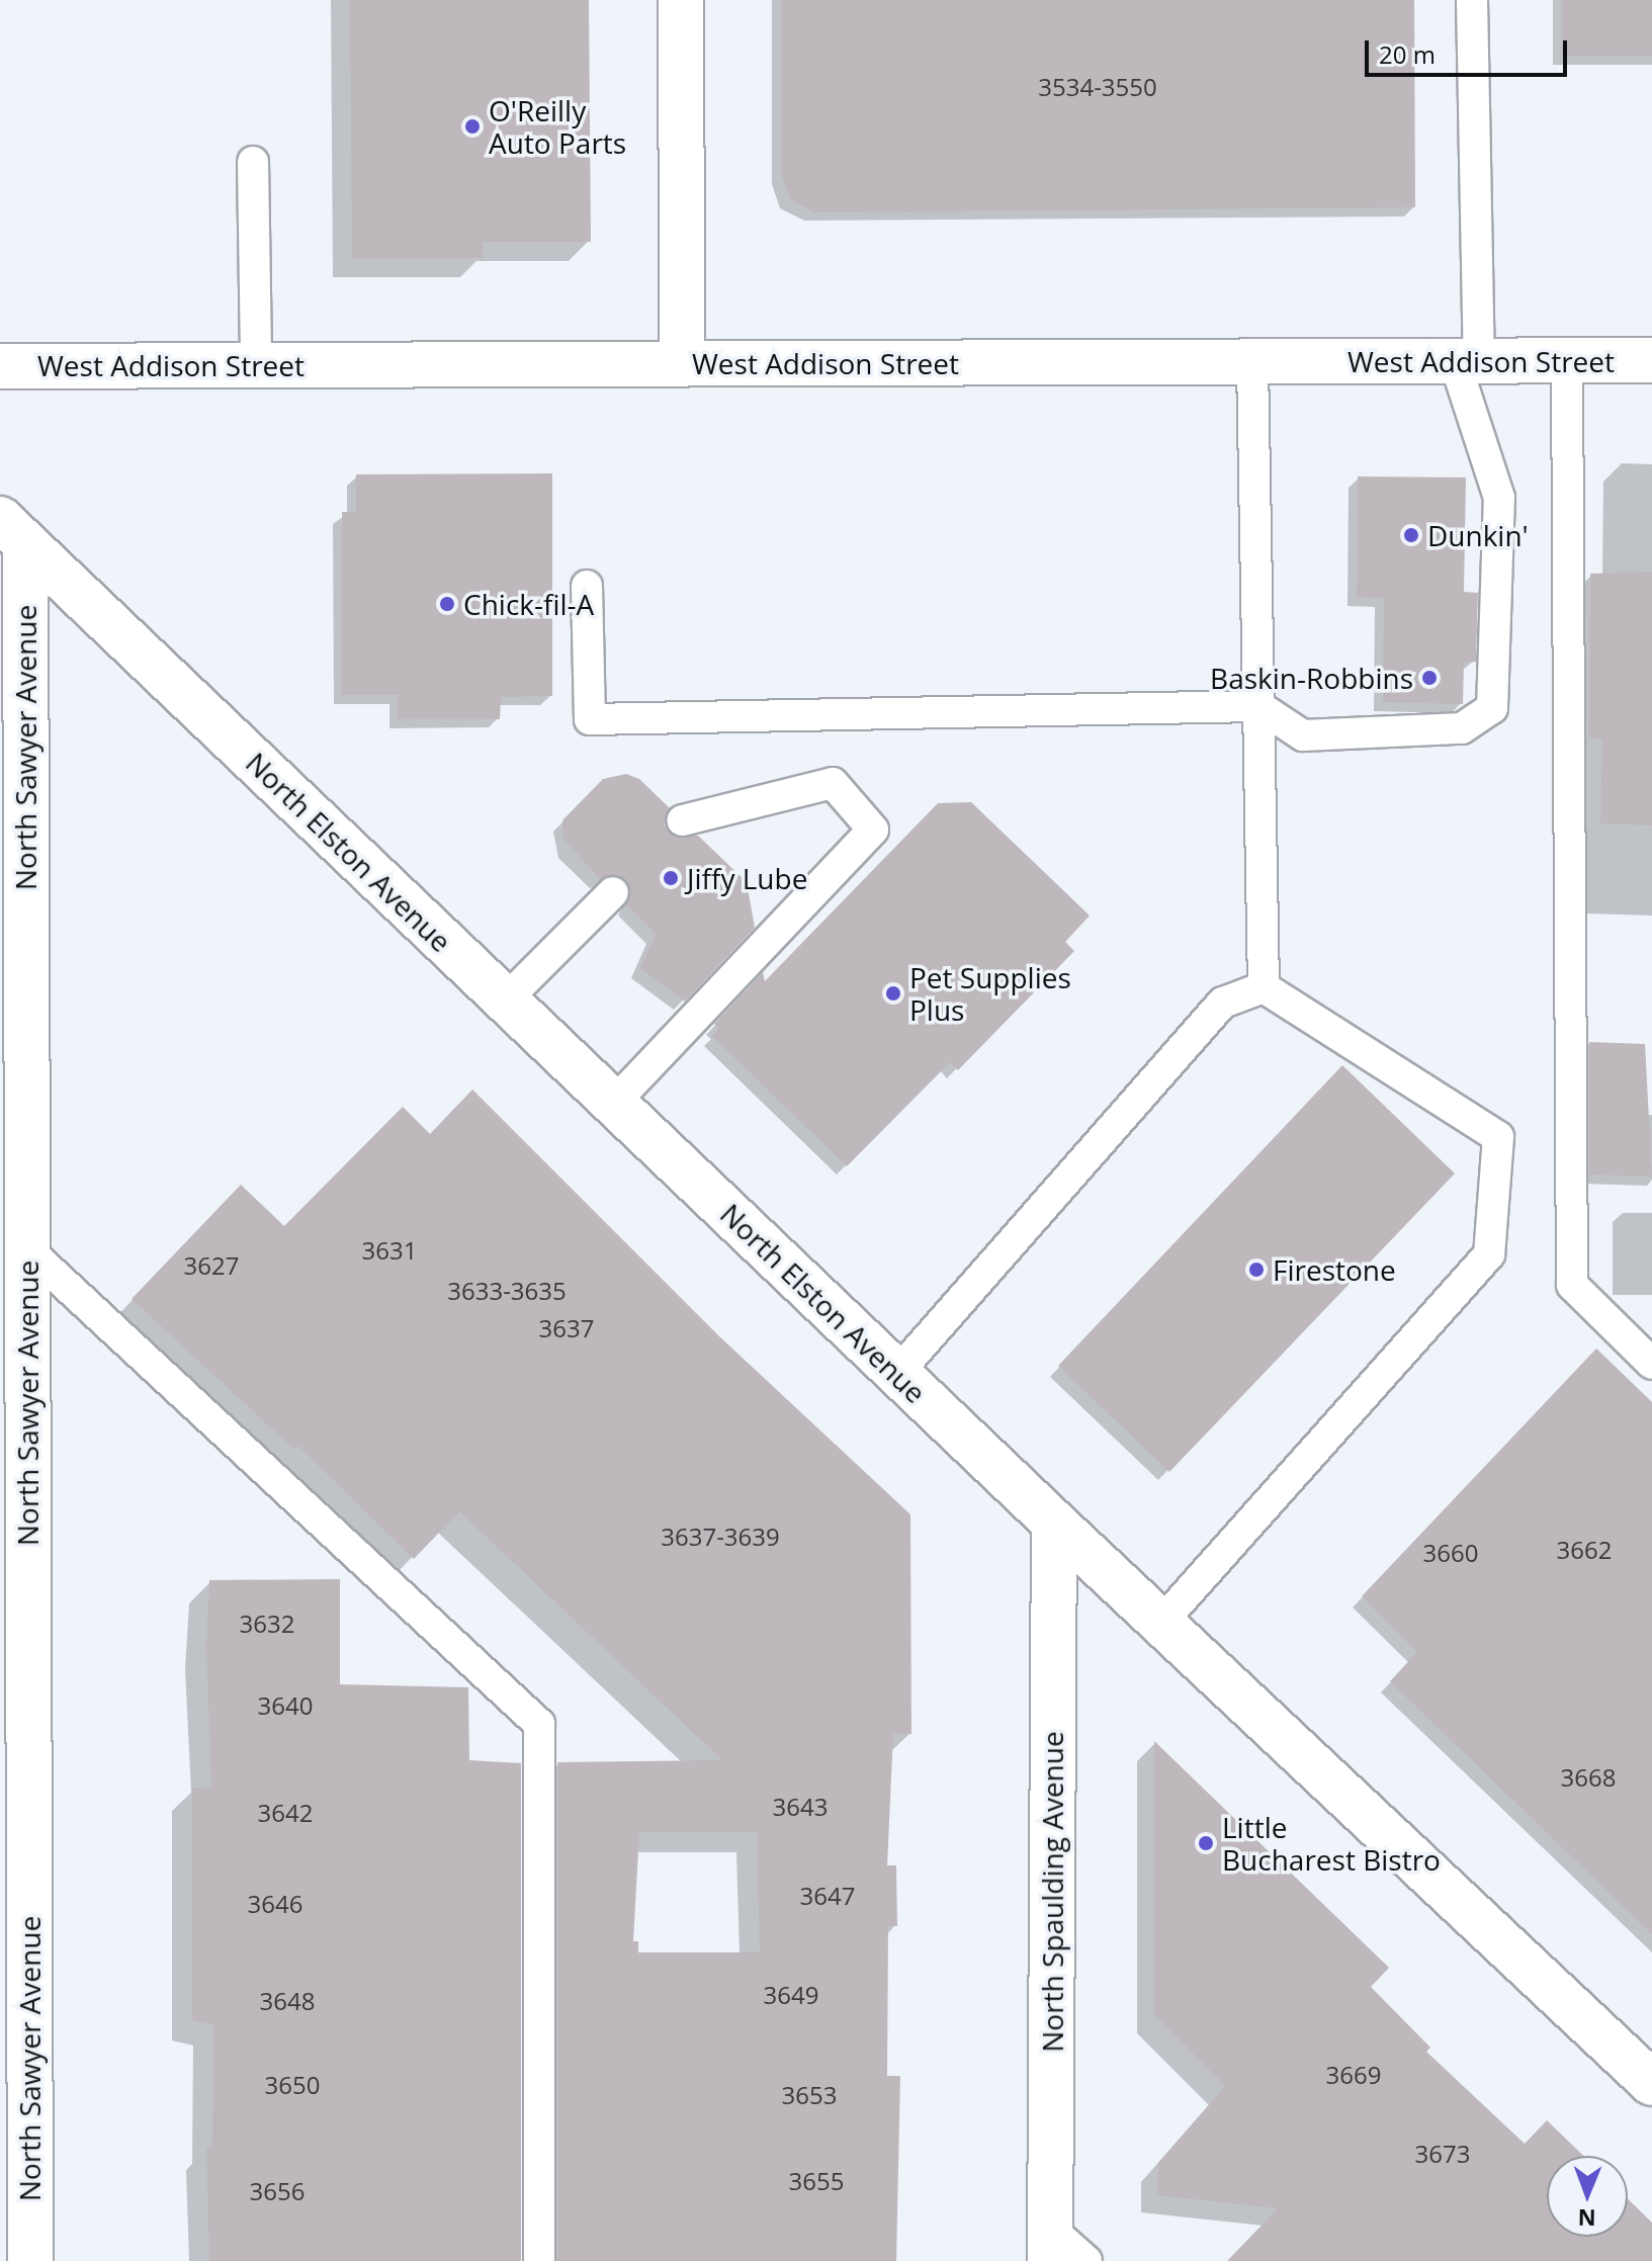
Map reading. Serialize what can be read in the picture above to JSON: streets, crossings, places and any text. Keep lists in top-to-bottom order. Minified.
{"streets":{"main road":["West Addison Street","North Sawyer Avenue","North Elston Avenue","North Spaulding Avenue"]},"crossings":[["North Sawyer Avenue","North Elston Avenue"],["North Elston Avenue","North Spaulding Avenue"]],"places":["O'Reilly Auto Parts","Dunkin'","Chick-fil-A","Baskin-Robbins","Jiffy Lube","Pet Supplies Plus","Firestone","Little Bucharest Bistro"],"house_numbers":["3534-3550","3631","3627","3633-3635","3637","3637-3639","3662","3660","3632","3640","3668","3643","3642","3647","3646","3649","3648","3669","3650","3653","3673","3655","3656"],"scale_bar":"20 m","north":"bottom"}
